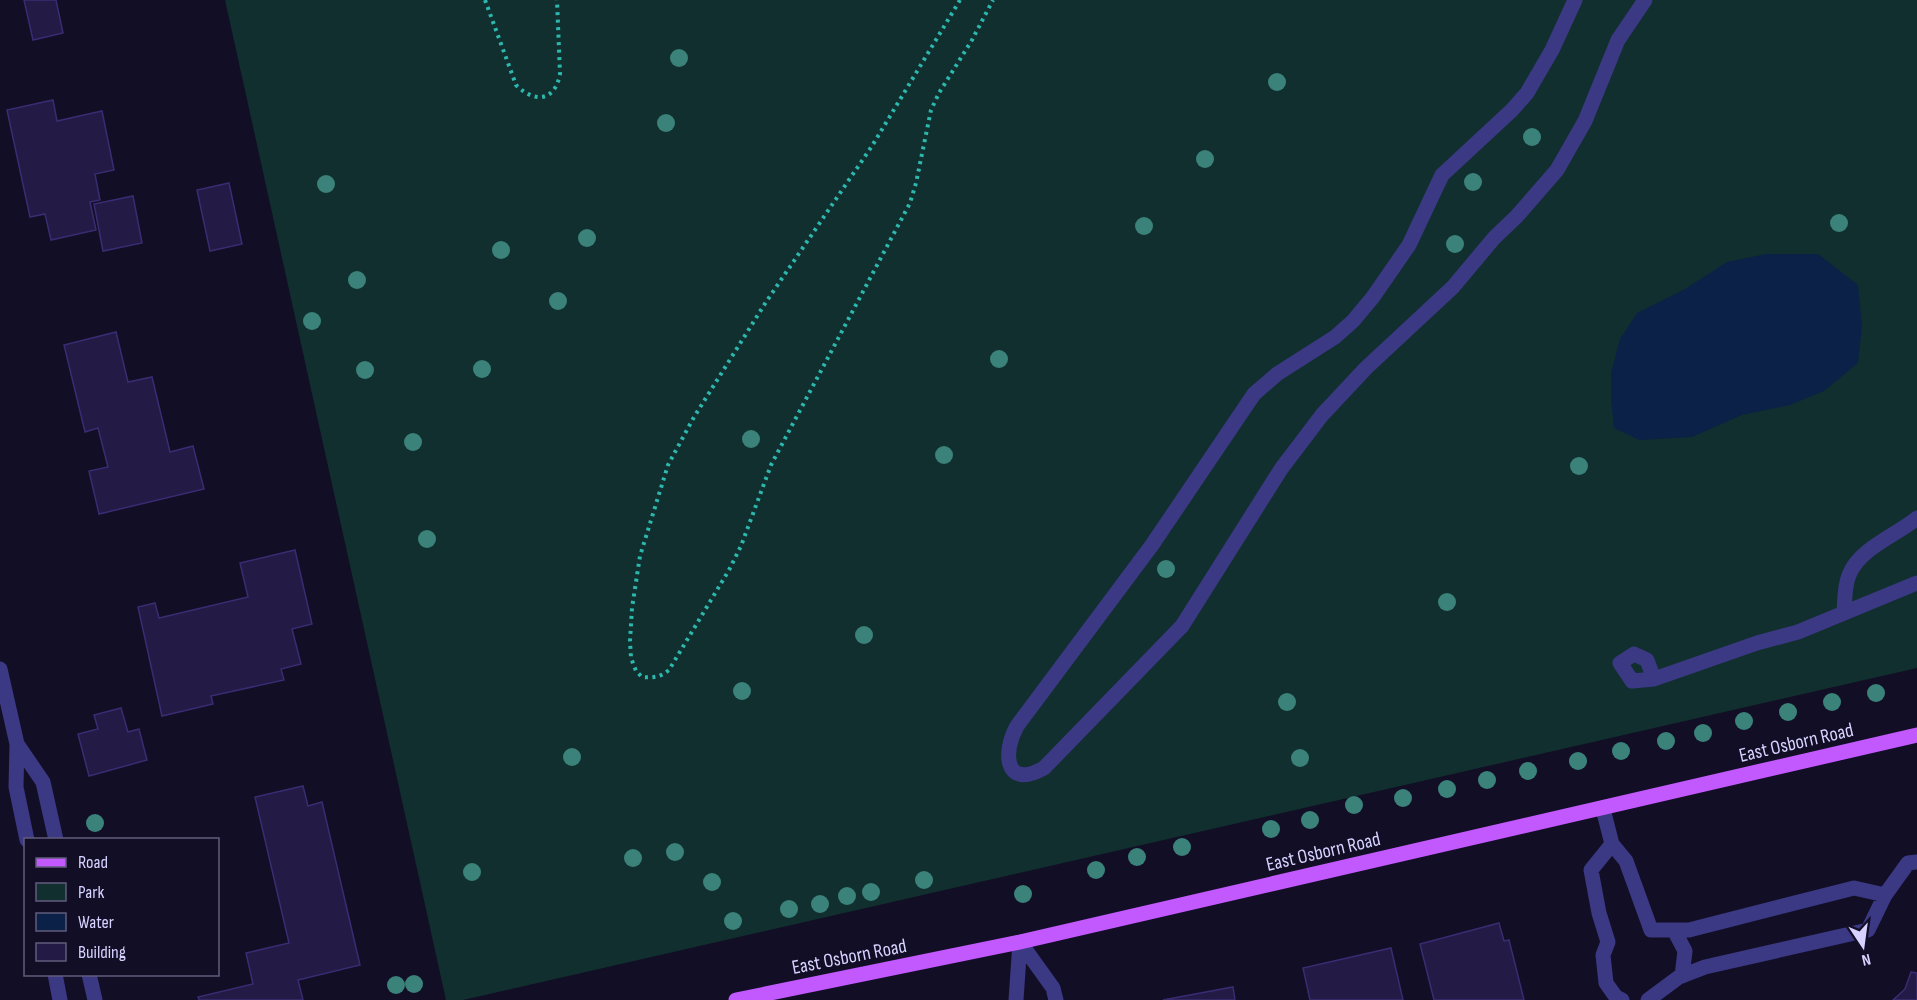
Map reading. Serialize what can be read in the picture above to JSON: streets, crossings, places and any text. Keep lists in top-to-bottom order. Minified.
{"streets":{"main road":["East Osborn Road"]},"legend":["Road","Park","Water","Building"],"north":"bottom"}
